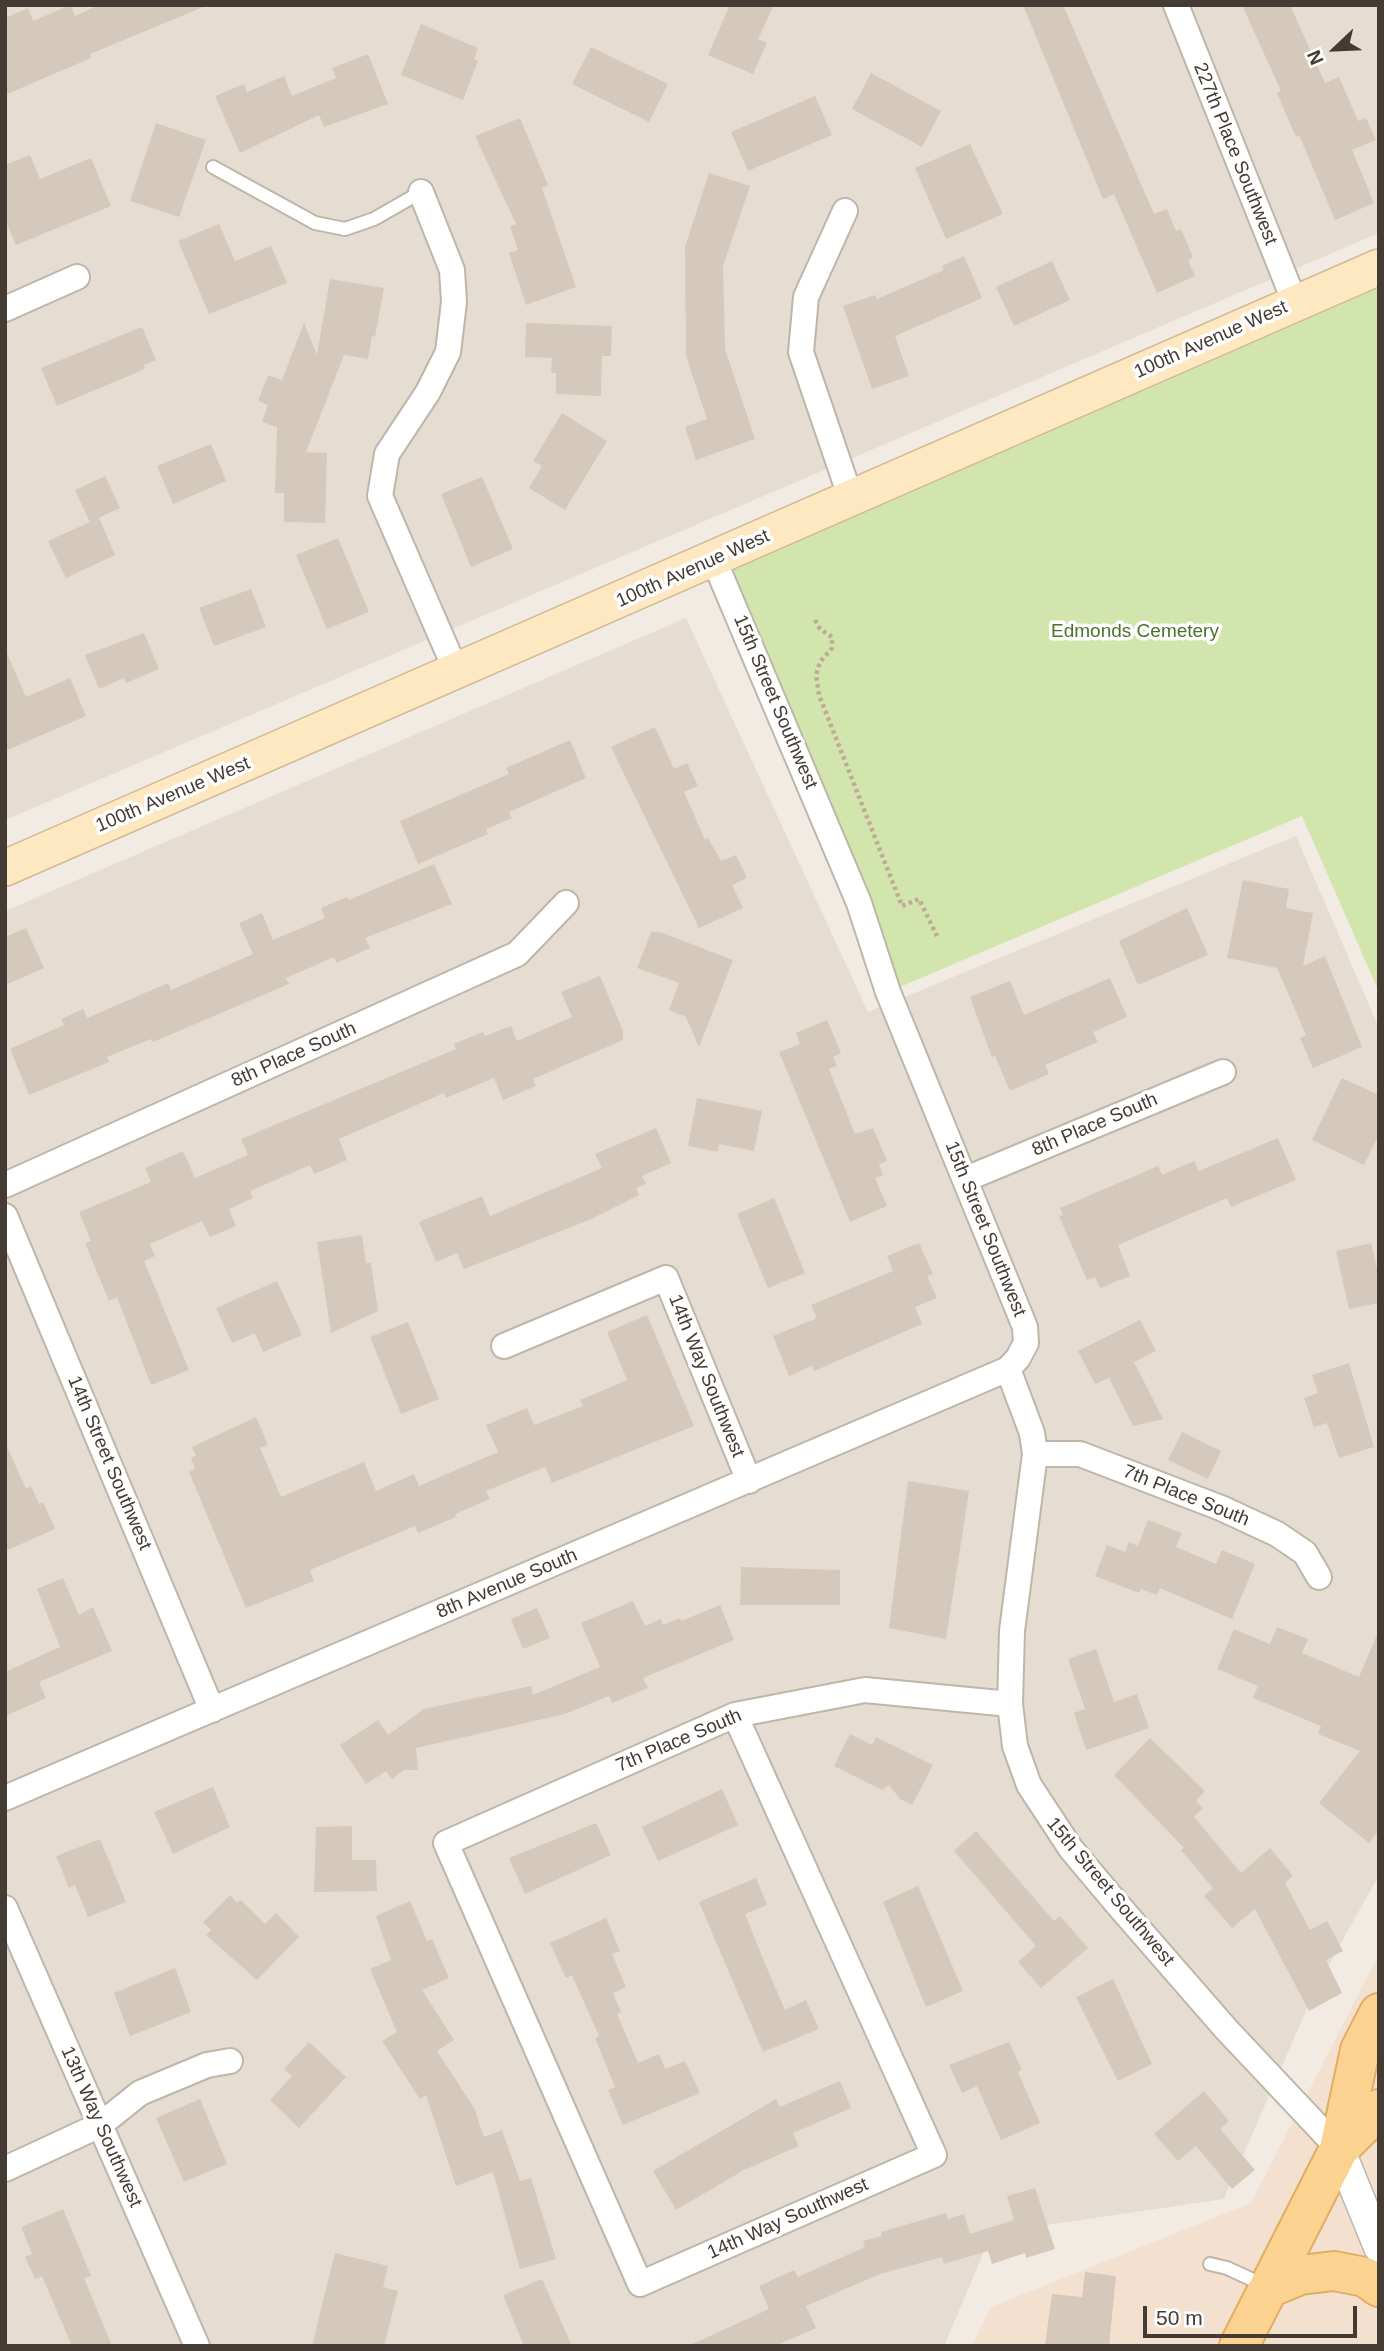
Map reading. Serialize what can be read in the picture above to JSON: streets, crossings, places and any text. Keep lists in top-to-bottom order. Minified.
{"streets":{"main road":["100th Avenue West"],"street":["227th Place Southwest","15th Street Southwest","8th Place South","14th Way Southwest","14th Street Southwest","7th Place South","8th Avenue South","13th Way Southwest"]},"crossings":[["227th Place Southwest","100th Avenue West"],["100th Avenue West","15th Street Southwest"],["15th Street Southwest","8th Place South"],["15th Street Southwest","7th Place South"],["15th Street Southwest","8th Avenue South"],["14th Way Southwest","7th Place South"],["14th Way Southwest","8th Avenue South"],["14th Street Southwest","8th Avenue South"]],"parks":["Edmonds Cemetery"],"scale_bar":"50 m","north":"bottom left"}
